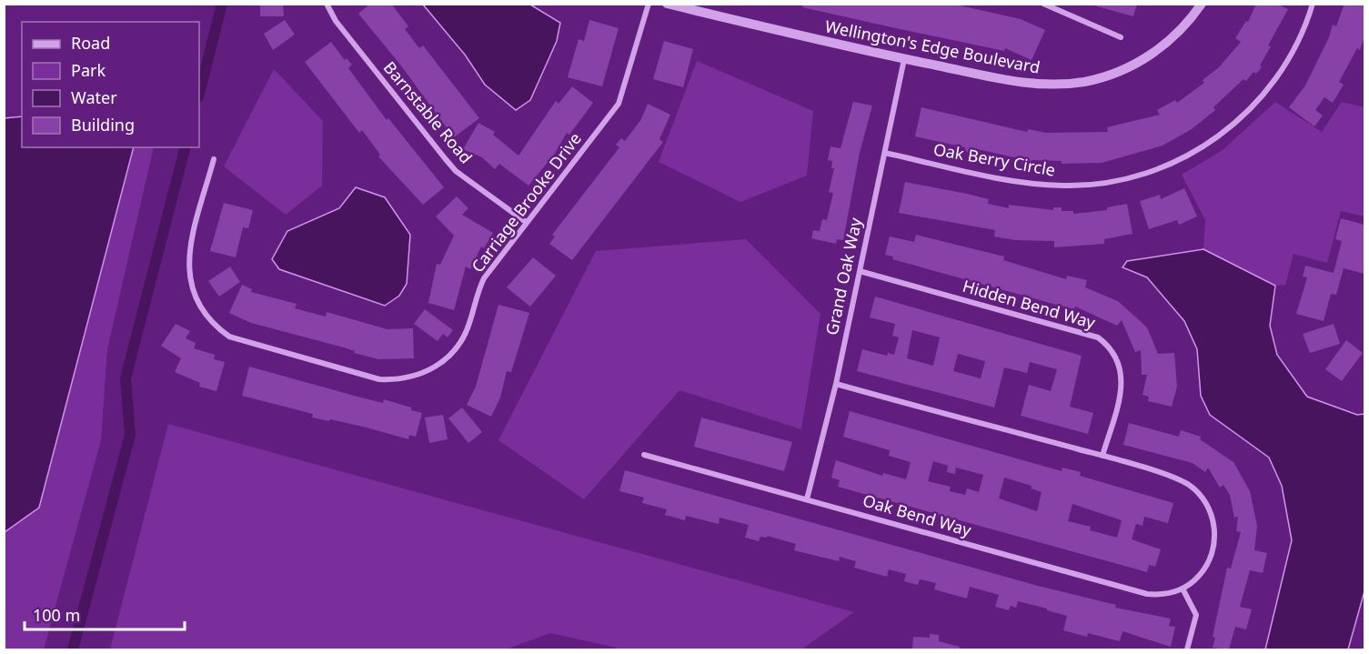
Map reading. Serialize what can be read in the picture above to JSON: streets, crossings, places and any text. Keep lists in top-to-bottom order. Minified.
{"streets":{"street":["Wellington's Edge Boulevard","Barnstable Road","Oak Berry Circle","Carriage Brooke Drive","Grand Oak Way","Hidden Bend Way","Oak Bend Way"]},"crossings":[["Wellington's Edge Boulevard","Grand Oak Way"],["Barnstable Road","Carriage Brooke Drive"],["Oak Berry Circle","Grand Oak Way"],["Grand Oak Way","Hidden Bend Way"],["Grand Oak Way","Oak Bend Way"]],"legend":["Road","Park","Water","Building"],"scale_bar":"100 m"}
